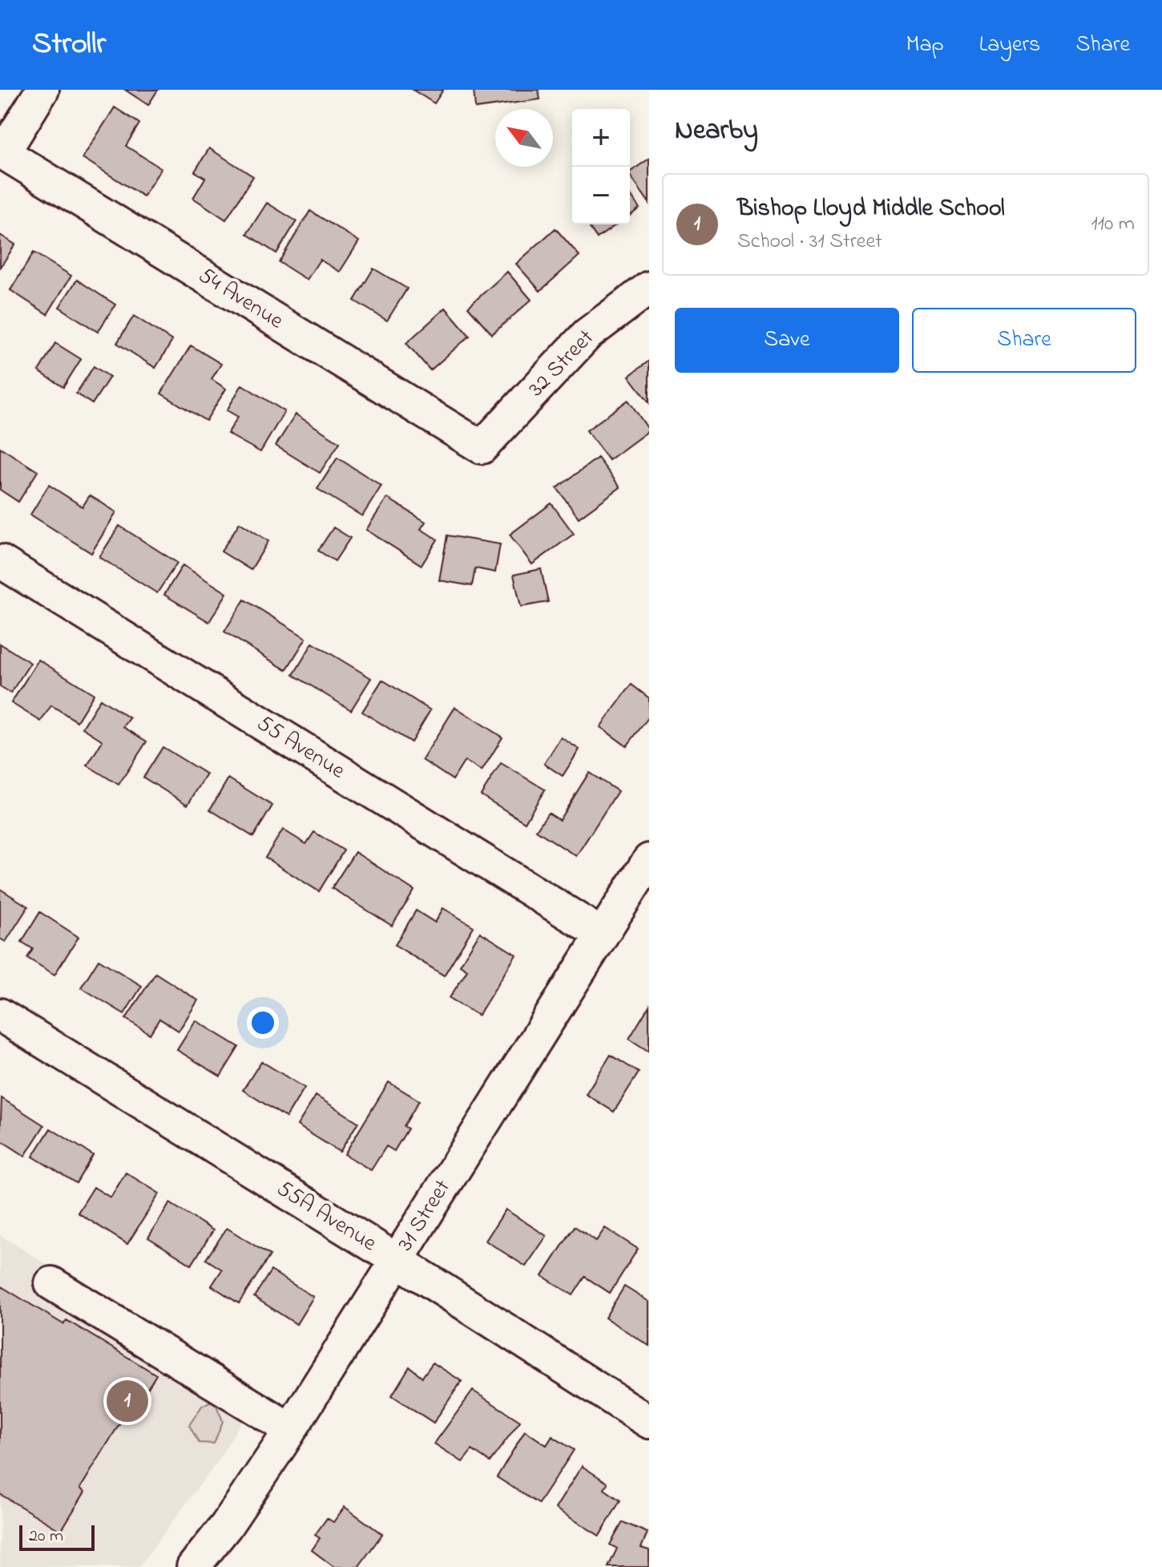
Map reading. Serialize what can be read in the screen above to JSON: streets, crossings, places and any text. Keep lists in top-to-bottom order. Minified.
{"streets":{"street":["54 Avenue","32 Street","55 Avenue","31 Street","55A Avenue"]},"crossings":[["54 Avenue","32 Street"],["55 Avenue","31 Street"],["31 Street","55A Avenue"]],"scale_bar":"20 m","north":"top left","page":{"header":"Strollr","nav":["Map","Layers","Share"],"heading":"Nearby","map_buttons":["+","−"],"list":[{"mark":"1","name":"Bishop Lloyd Middle School","note":"School · 31 Street","value":"110 m"}],"buttons":["Save","Share"],"pins":"1","scale":"20 m"}}
